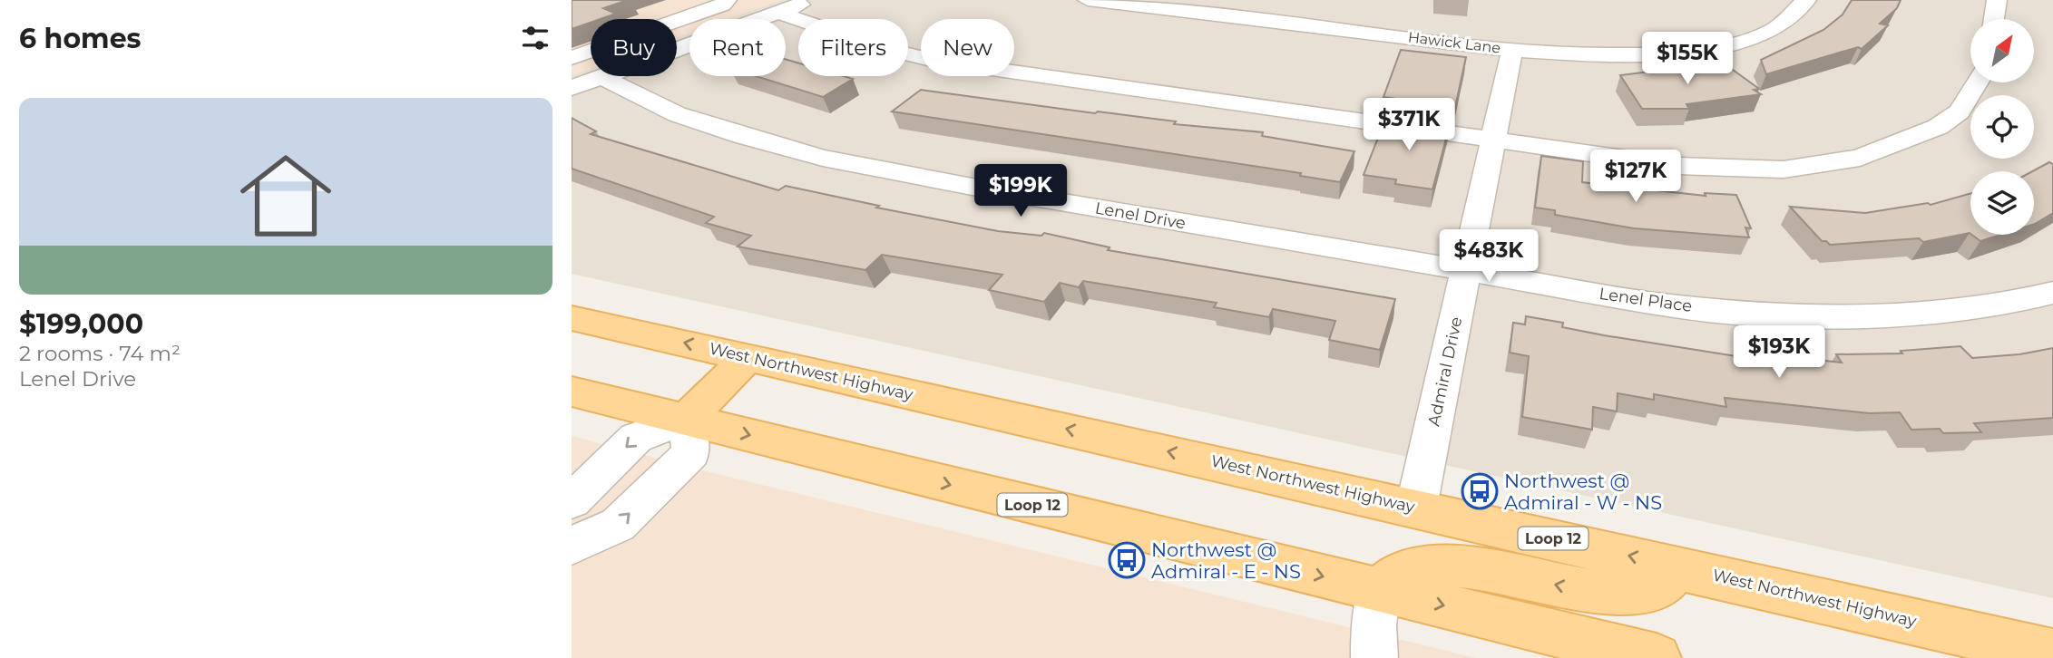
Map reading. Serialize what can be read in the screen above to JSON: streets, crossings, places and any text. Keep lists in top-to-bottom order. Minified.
{"streets":{"main road":["West Northwest Highway","Loop 12"],"street":["Hawick Lane","Lenel Drive","Lenel Place","Admiral Drive"]},"crossings":[["Hawick Lane","Admiral Drive"],["Lenel Drive","Lenel Place"],["Lenel Drive","Admiral Drive"],["Lenel Place","Admiral Drive"],["West Northwest Highway","Admiral Drive"]],"places":{"bus stop":["Northwest @ Admiral - W - NS","Northwest @ Admiral - E - NS"]},"north":"top right","page":{"heading":"6 homes","chip":["Buy","Rent","Filters","New"],"price":["$155K","$371K","$127K","$199K","$483K","$193K"],"list":[{"name":"$199,000","note":"2 rooms · 74 m² · Lenel Drive"}]}}
